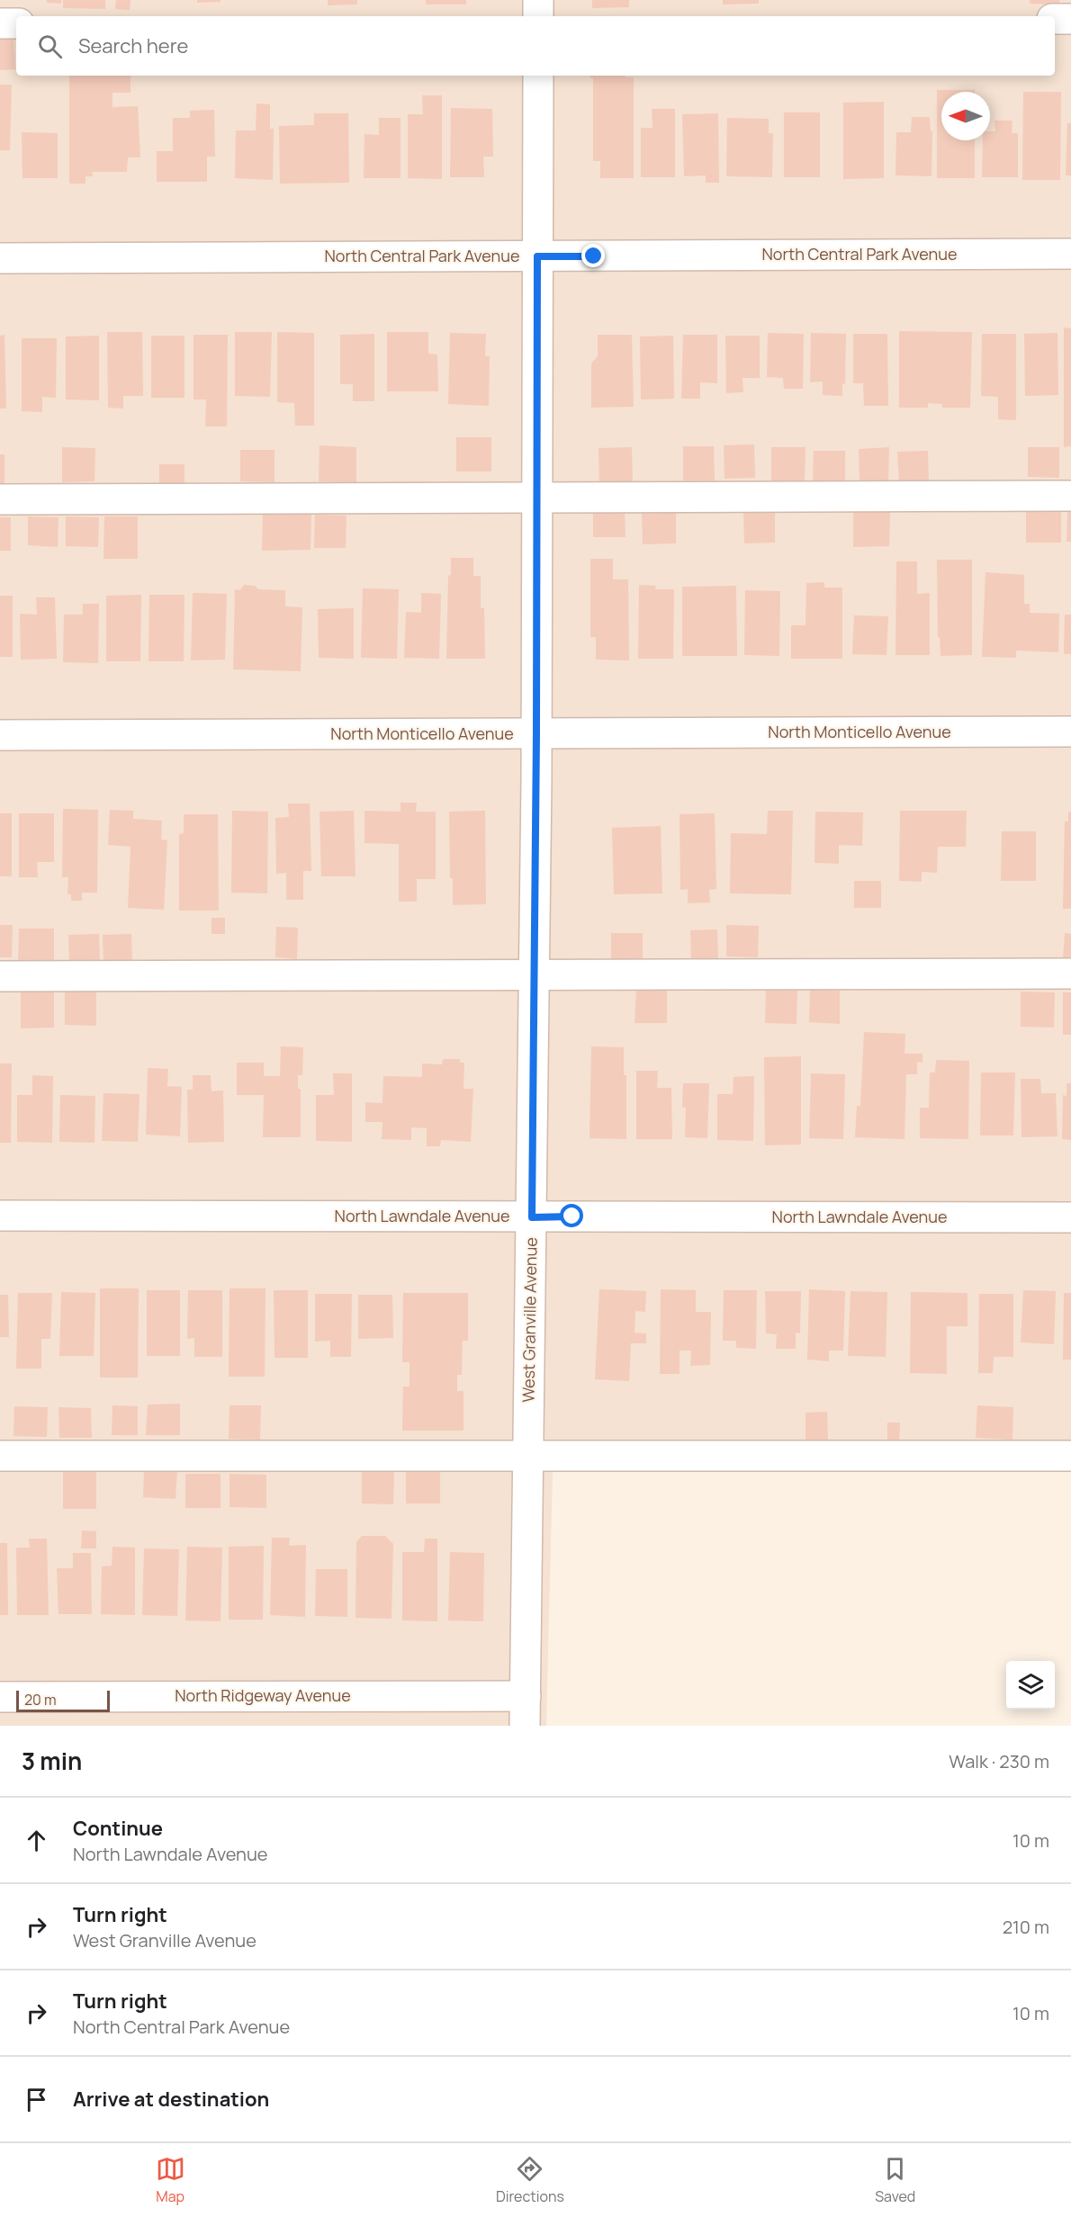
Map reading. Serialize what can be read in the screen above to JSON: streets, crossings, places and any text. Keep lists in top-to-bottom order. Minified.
{"streets":{"street":["North Central Park Avenue","North Monticello Avenue","North Lawndale Avenue","West Granville Avenue","North Ridgeway Avenue"]},"crossings":[["North Central Park Avenue","West Granville Avenue"],["North Monticello Avenue","West Granville Avenue"],["North Lawndale Avenue","West Granville Avenue"],["West Granville Avenue","North Ridgeway Avenue"]],"scale_bar":"20 m","north":"left","page":{"search":"Search here","scale":"20 m","heading":["3 min","Walk · 230 m"],"list":[["Continue","North Lawndale Avenue","10 m"],["Turn right","West Granville Avenue","210 m"],["Turn right","North Central Park Avenue","10 m"],"Arrive at destination"],"nav":["Map","Directions","Saved"]}}
